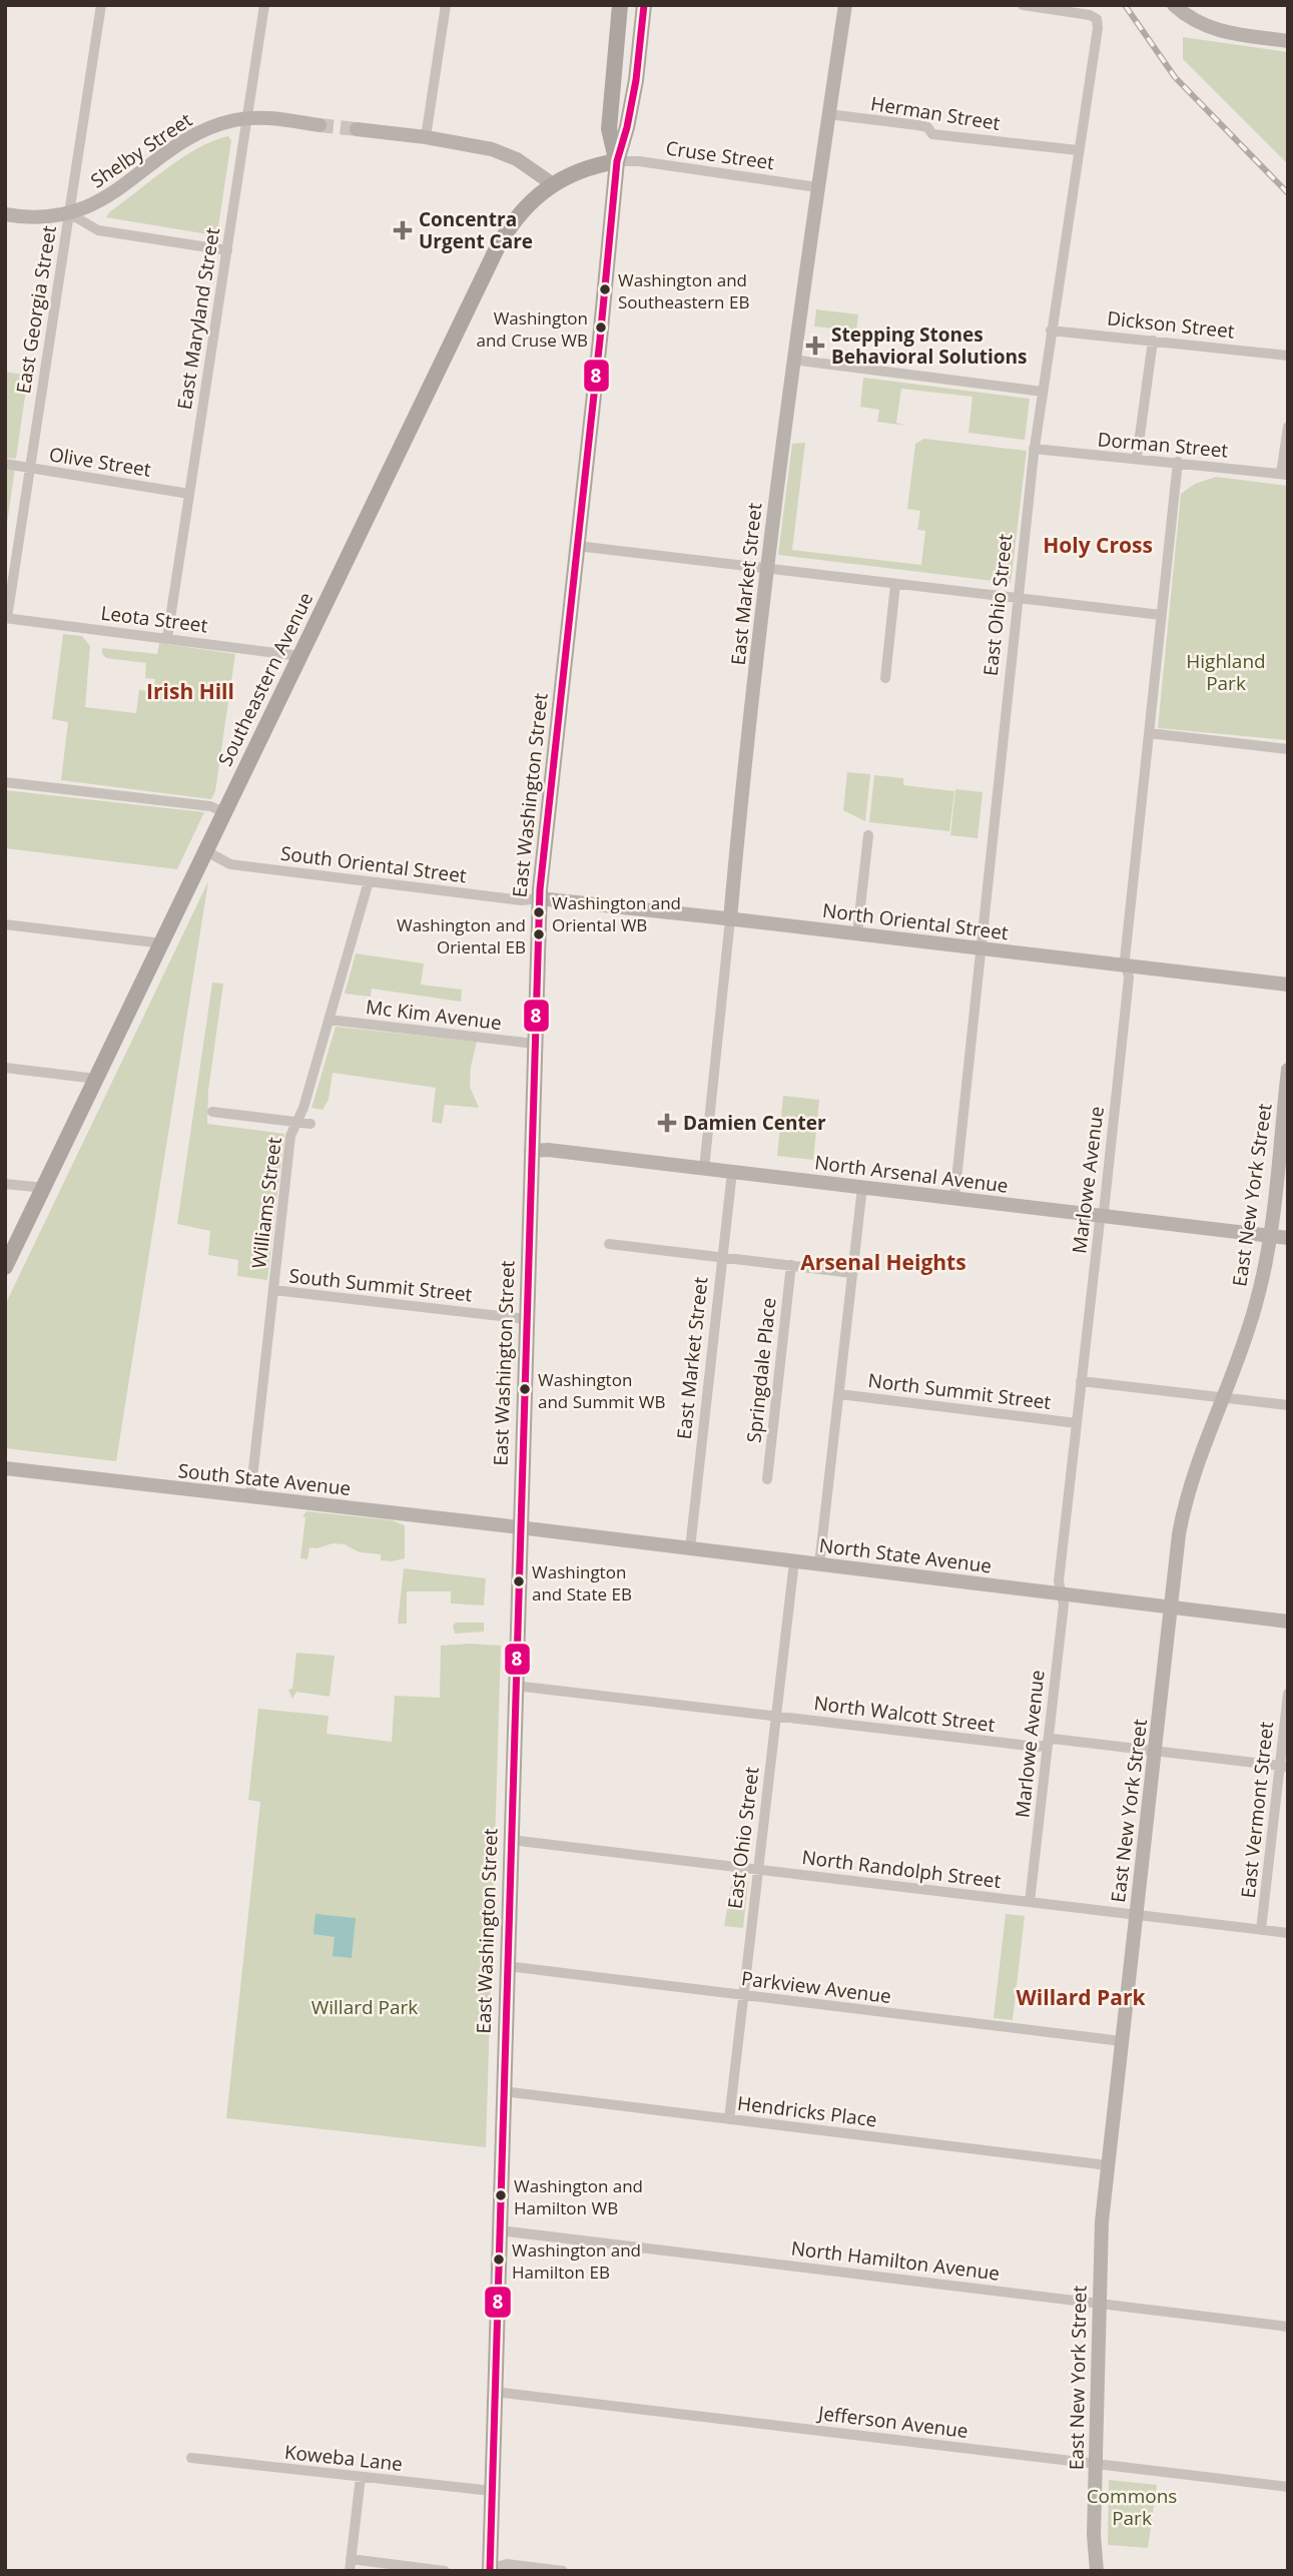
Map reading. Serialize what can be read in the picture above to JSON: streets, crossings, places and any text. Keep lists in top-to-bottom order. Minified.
{"streets":{"main road":["Southeastern Avenue","East Washington Street"],"street":["Herman Street","Shelby Street","Cruse Street","East Georgia Street","East Maryland Street","Dickson Street","Dorman Street","Olive Street","East Market Street","East Ohio Street","Leota Street","South Oriental Street","North Oriental Street","Mc Kim Avenue","North Arsenal Avenue","Marlowe Avenue","East New York Street","Williams Street","South Summit Street","Springdale Place","North Summit Street","South State Avenue","North State Avenue","North Walcott Street","East Vermont Street","North Randolph Street","Parkview Avenue","Hendricks Place","North Hamilton Avenue","Jefferson Avenue","Koweba Lane"]},"crossings":[["Herman Street","East Market Street"],["Herman Street","East Ohio Street"],["Shelby Street","East Georgia Street"],["Shelby Street","East Maryland Street"],["Cruse Street","East Market Street"],["Cruse Street","Southeastern Avenue"],["Cruse Street","East Washington Street"],["East Georgia Street","Olive Street"],["East Georgia Street","Leota Street"],["East Maryland Street","Olive Street"],["East Maryland Street","Leota Street"],["Dickson Street","East Ohio Street"],["Dorman Street","East Ohio Street"],["Dorman Street","Marlowe Avenue"],["East Market Street","North Oriental Street"],["East Market Street","North Arsenal Avenue"],["East Market Street","North State Avenue"],["East Ohio Street","North Oriental Street"],["East Ohio Street","North Arsenal Avenue"],["East Ohio Street","North State Avenue"],["East Ohio Street","North Walcott Street"],["East Ohio Street","North Randolph Street"],["East Ohio Street","Parkview Avenue"],["East Ohio Street","Hendricks Place"],["Leota Street","Southeastern Avenue"],["Southeastern Avenue","East Washington Street"],["Southeastern Avenue","South Oriental Street"],["East Washington Street","South Oriental Street"],["East Washington Street","North Oriental Street"],["East Washington Street","Mc Kim Avenue"],["East Washington Street","North Arsenal Avenue"],["East Washington Street","South Summit Street"],["East Washington Street","South State Avenue"],["East Washington Street","North State Avenue"],["East Washington Street","North Walcott Street"],["East Washington Street","North Randolph Street"],["East Washington Street","Parkview Avenue"],["East Washington Street","Hendricks Place"],["East Washington Street","North Hamilton Avenue"],["East Washington Street","Jefferson Avenue"],["East Washington Street","Koweba Lane"],["South Oriental Street","North Oriental Street"],["South Oriental Street","Williams Street"],["North Oriental Street","Marlowe Avenue"],["Mc Kim Avenue","Williams Street"],["North Arsenal Avenue","Marlowe Avenue"],["North Arsenal Avenue","East New York Street"],["Marlowe Avenue","North Summit Street"],["Marlowe Avenue","North State Avenue"],["Marlowe Avenue","North Walcott Street"],["Marlowe Avenue","North Randolph Street"],["East New York Street","North State Avenue"],["East New York Street","North Walcott Street"],["East New York Street","North Randolph Street"],["East New York Street","Parkview Avenue"],["East New York Street","Hendricks Place"],["East New York Street","North Hamilton Avenue"],["East New York Street","Jefferson Avenue"],["Williams Street","South Summit Street"],["Williams Street","South State Avenue"],["South State Avenue","North State Avenue"],["North Walcott Street","East Vermont Street"],["East Vermont Street","North Randolph Street"]],"districts":["Holy Cross","Irish Hill","Arsenal Heights","Willard Park"],"parks":["Highland Park","Willard Park","Commons Park"],"places":{"health":["Concentra Urgent Care","Stepping Stones Behavioral Solutions","Damien Center"],"other":["Washington and Southeastern EB","Washington and Cruse WB","Washington and Oriental WB","Washington and Oriental EB","Washington and Summit WB","Washington and State EB","Washington and Hamilton WB","Washington and Hamilton EB"]},"lines":["transit line 8"]}
